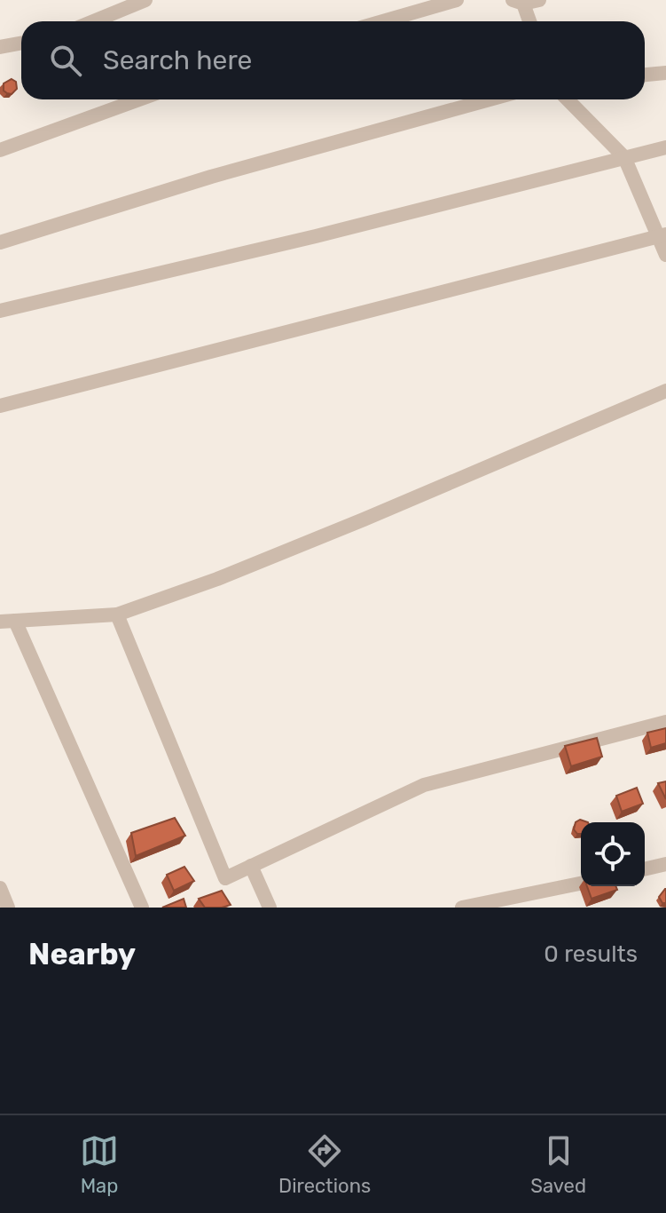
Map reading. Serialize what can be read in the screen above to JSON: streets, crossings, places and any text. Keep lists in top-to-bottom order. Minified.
{"page":{"search":"Search here","heading":["Nearby","0 results"],"nav":["Map","Directions","Saved"]}}
